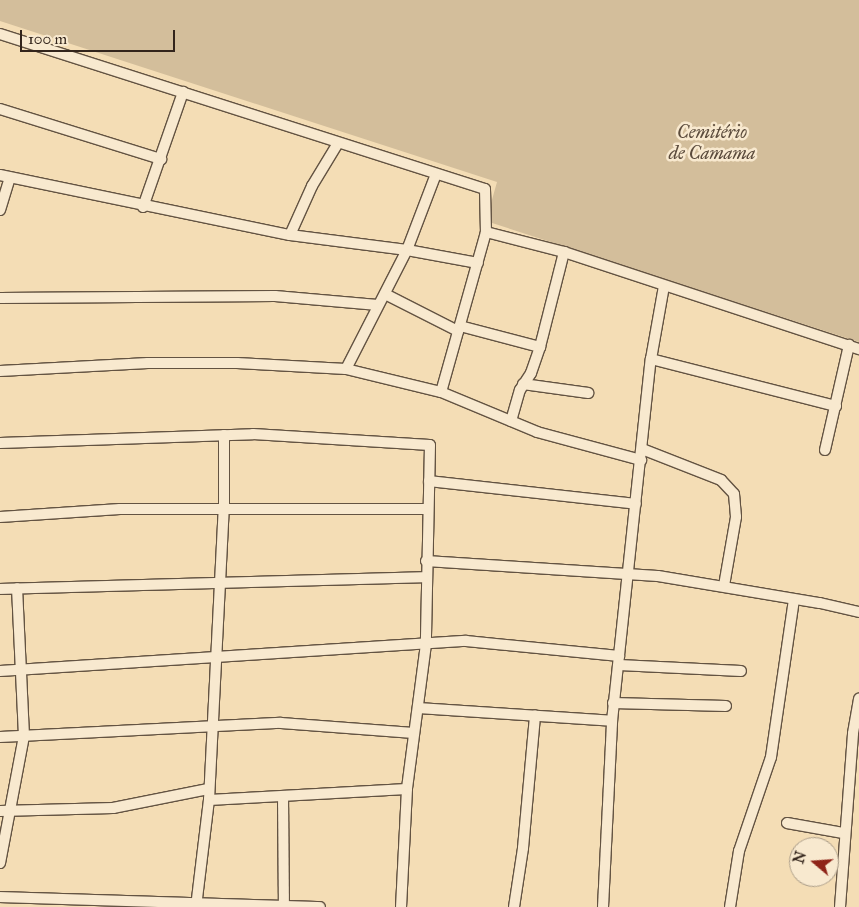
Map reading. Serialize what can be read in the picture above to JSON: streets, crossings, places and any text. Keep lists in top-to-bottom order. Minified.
{"parks":["Cemitério de Camama"],"scale_bar":"100 m","north":"left"}
